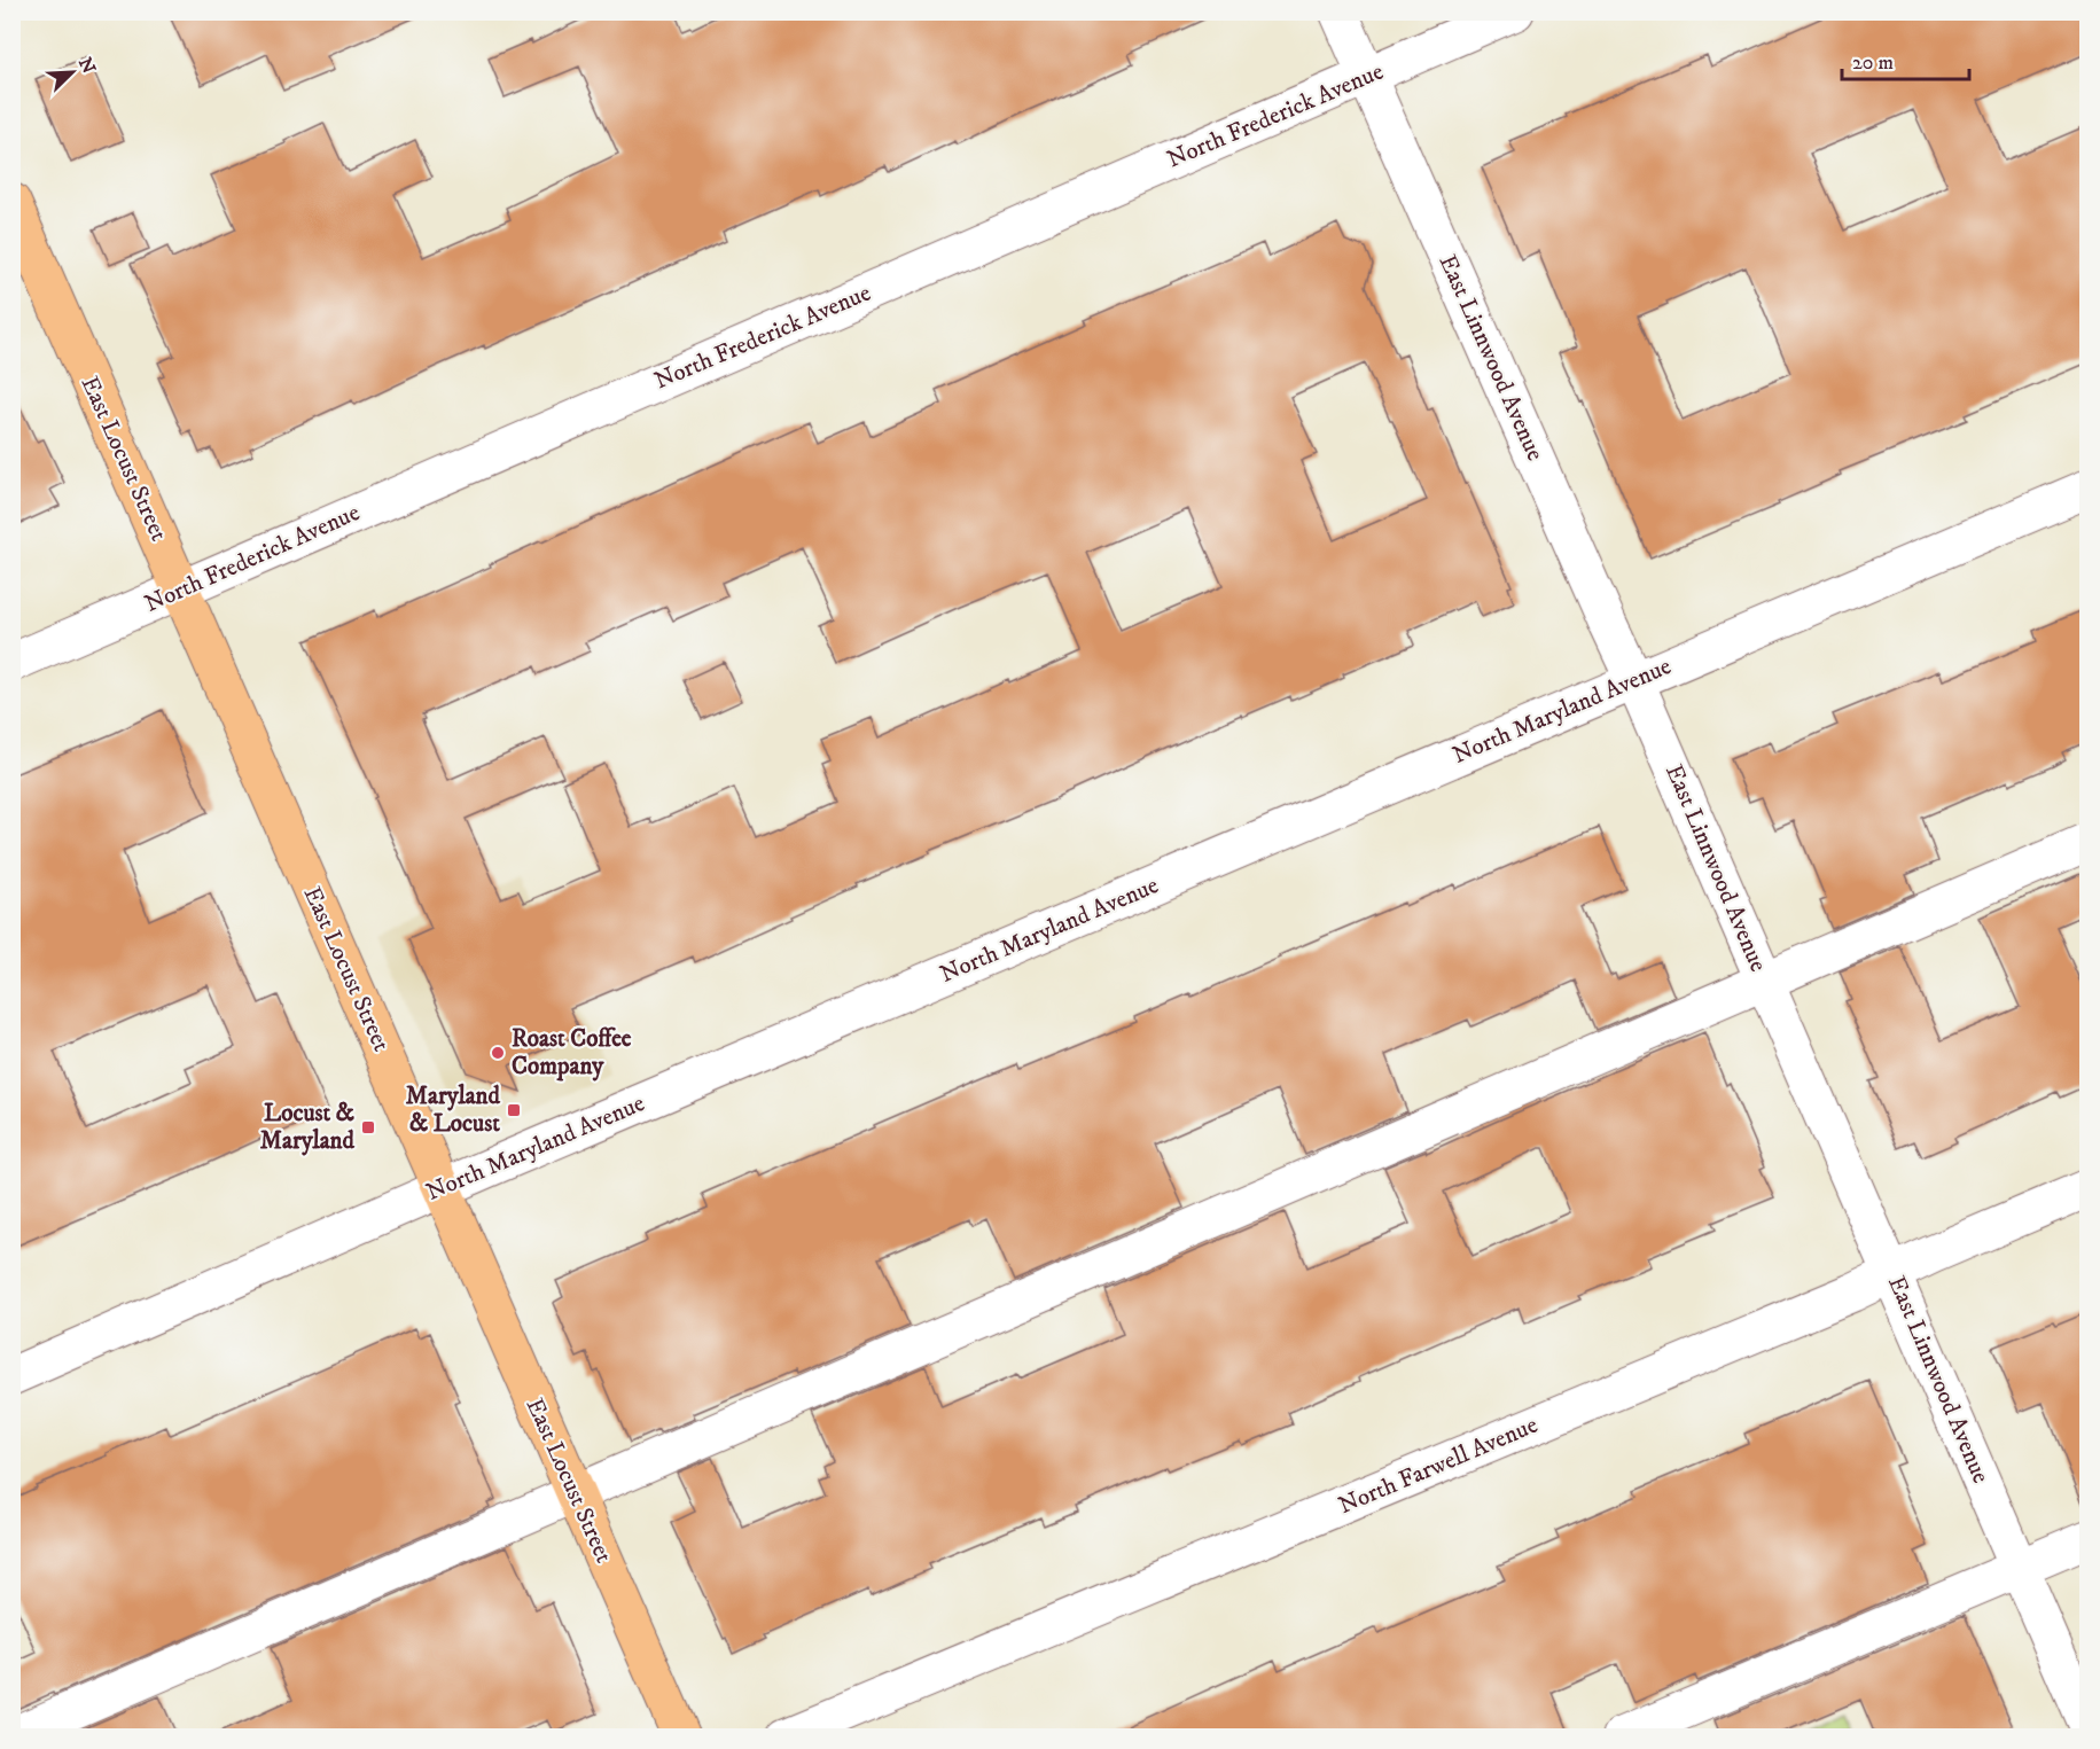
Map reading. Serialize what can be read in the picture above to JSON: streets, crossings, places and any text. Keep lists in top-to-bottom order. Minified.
{"streets":{"main road":["East Locust Street"],"street":["North Frederick Avenue","East Linnwood Avenue","North Maryland Avenue","North Farwell Avenue"]},"crossings":[["North Frederick Avenue","East Linnwood Avenue"],["North Frederick Avenue","East Locust Street"],["East Linnwood Avenue","North Maryland Avenue"],["East Linnwood Avenue","North Farwell Avenue"],["East Locust Street","North Maryland Avenue"]],"places":{"other":["Roast Coffee Company"],"transit":["Maryland & Locust","Locust & Maryland"]},"scale_bar":"20 m","north":"top right"}
